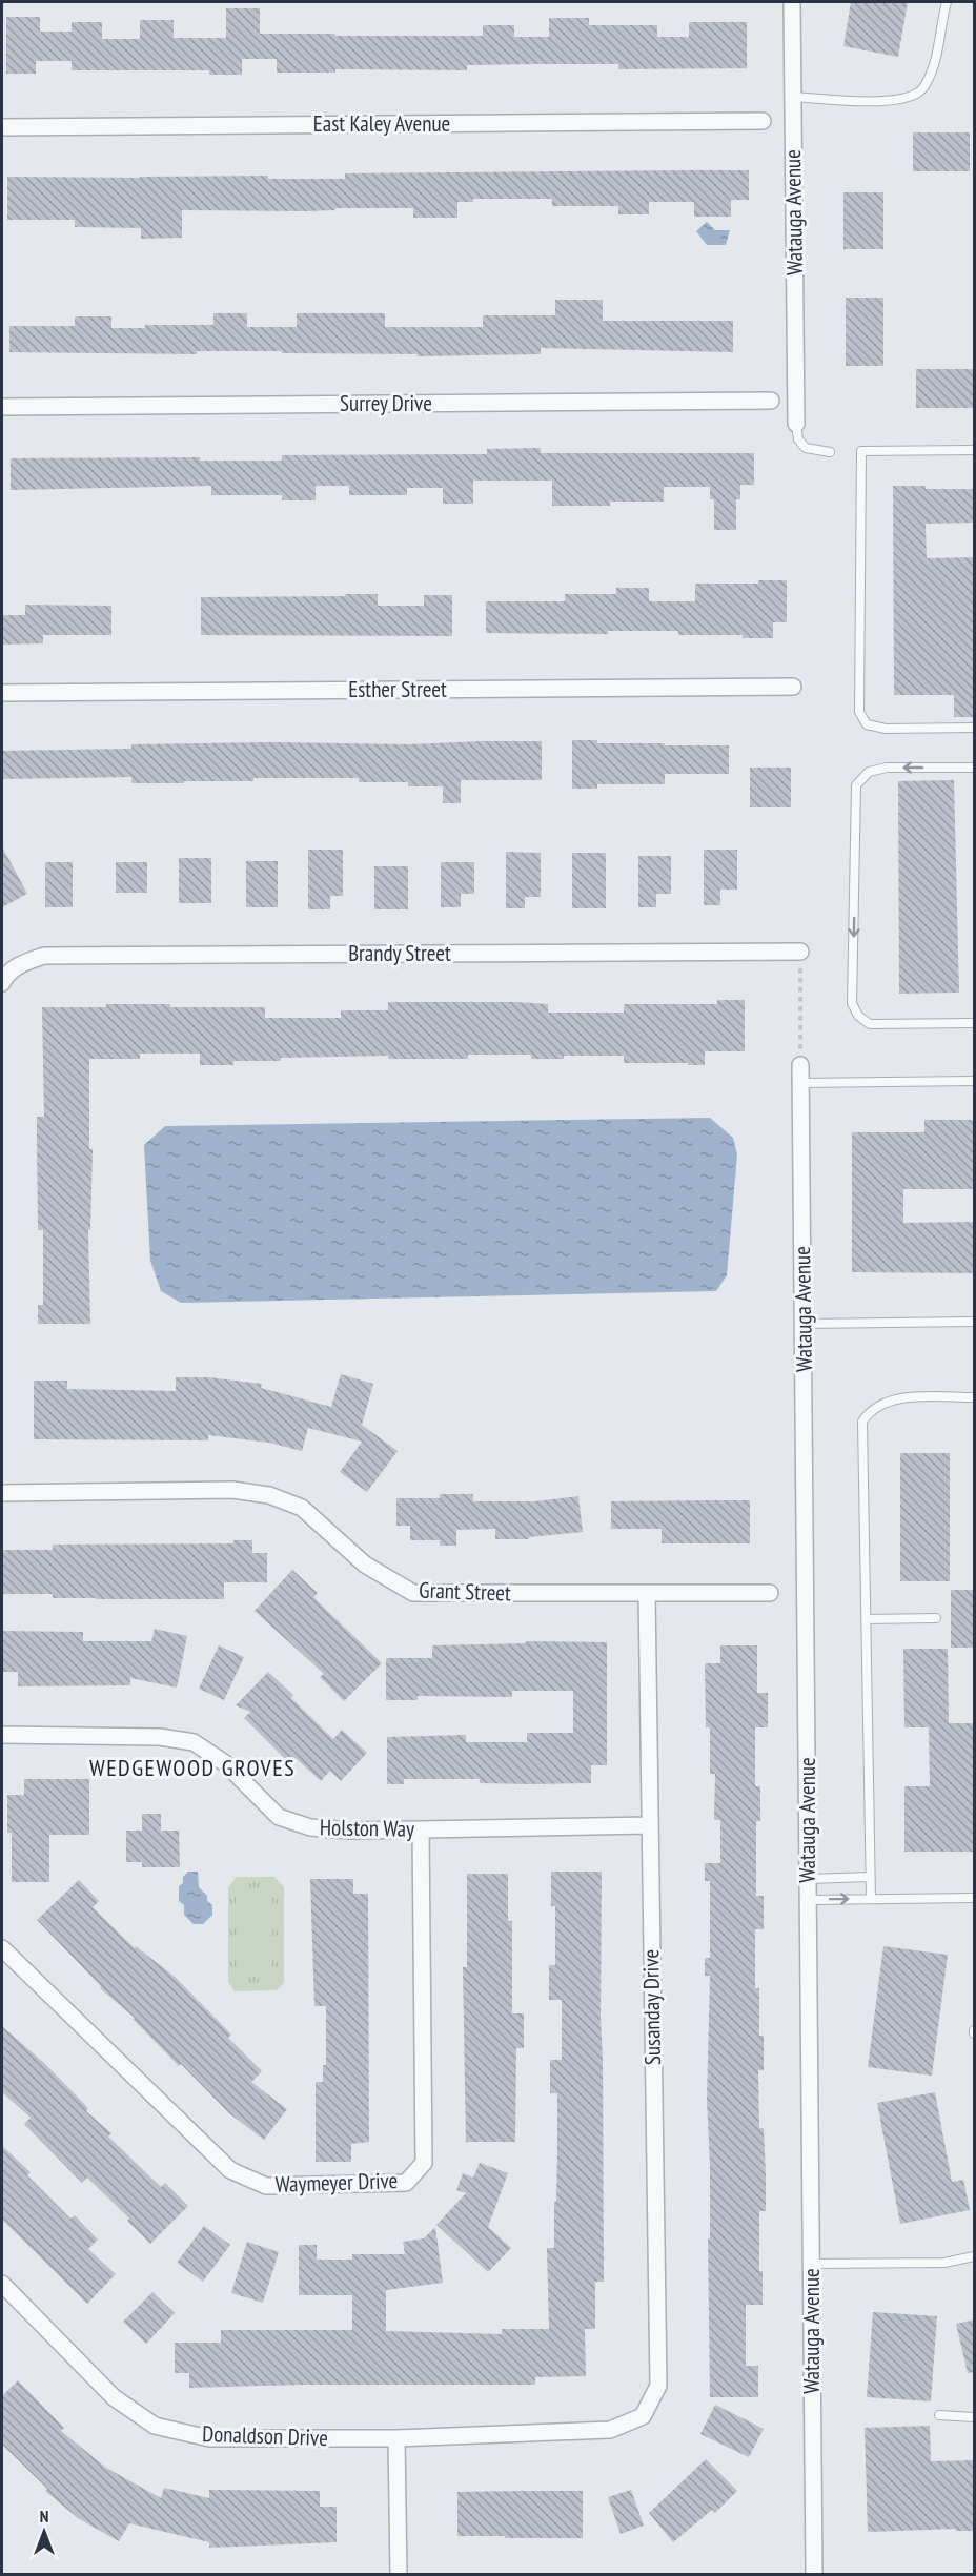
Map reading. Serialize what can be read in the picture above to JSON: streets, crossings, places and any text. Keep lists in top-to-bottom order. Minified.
{"streets":{"street":["East Kaley Avenue","Watauga Avenue","Surrey Drive","Esther Street","Brandy Street","Grant Street","Holston Way","Susanday Drive","Waymeyer Drive","Donaldson Drive"]},"crossings":[["Grant Street","Susanday Drive"],["Holston Way","Susanday Drive"],["Holston Way","Waymeyer Drive"],["Susanday Drive","Donaldson Drive"]],"districts":["WEDGEWOOD GROVES"],"north":"top"}
